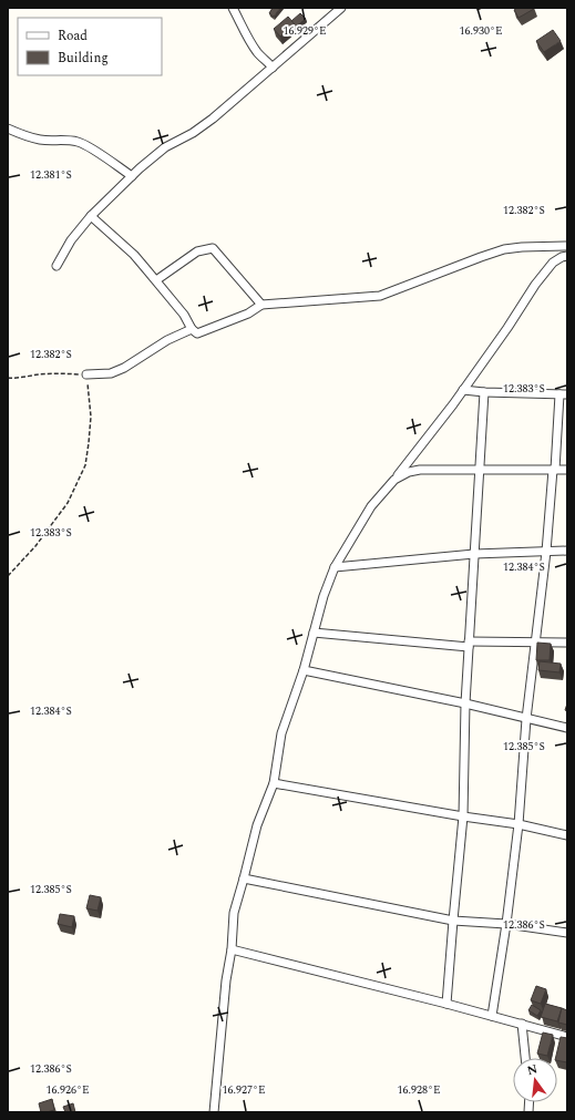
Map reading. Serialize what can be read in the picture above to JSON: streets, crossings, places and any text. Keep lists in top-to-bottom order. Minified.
{"legend":["Road","Building"],"north":"top","coordinates":["16.929°E","16.930°E","12.381°S","12.382°S","12.383°S","12.384°S","12.385°S","12.386°S","16.926°E","16.927°E","16.928°E"]}
